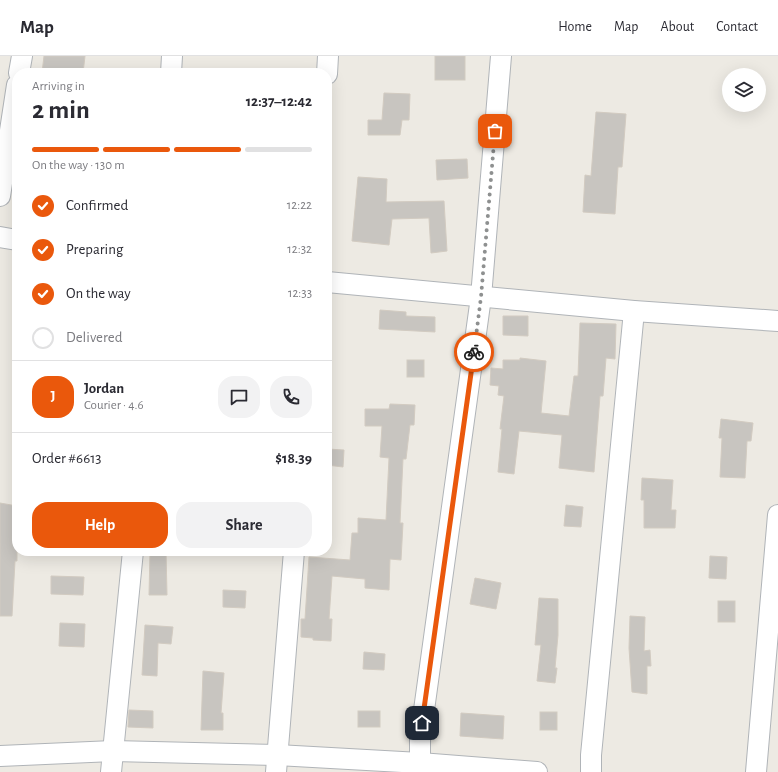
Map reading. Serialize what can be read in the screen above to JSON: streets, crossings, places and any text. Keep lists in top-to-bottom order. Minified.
{"page":{"header":"Map","nav":["Home","Map","About","Contact"],"heading":["2 min","Arriving in","12:37–12:42"],"panel":["Jordan","Courier · 4.6","Order #6613","$18.39"],"bar":"On the way · 130 m","list":[["Confirmed","12:22"],["Preparing","12:32"],["On the way","12:33"],"Delivered"],"round":"J","buttons":["Help","Share"]}}
